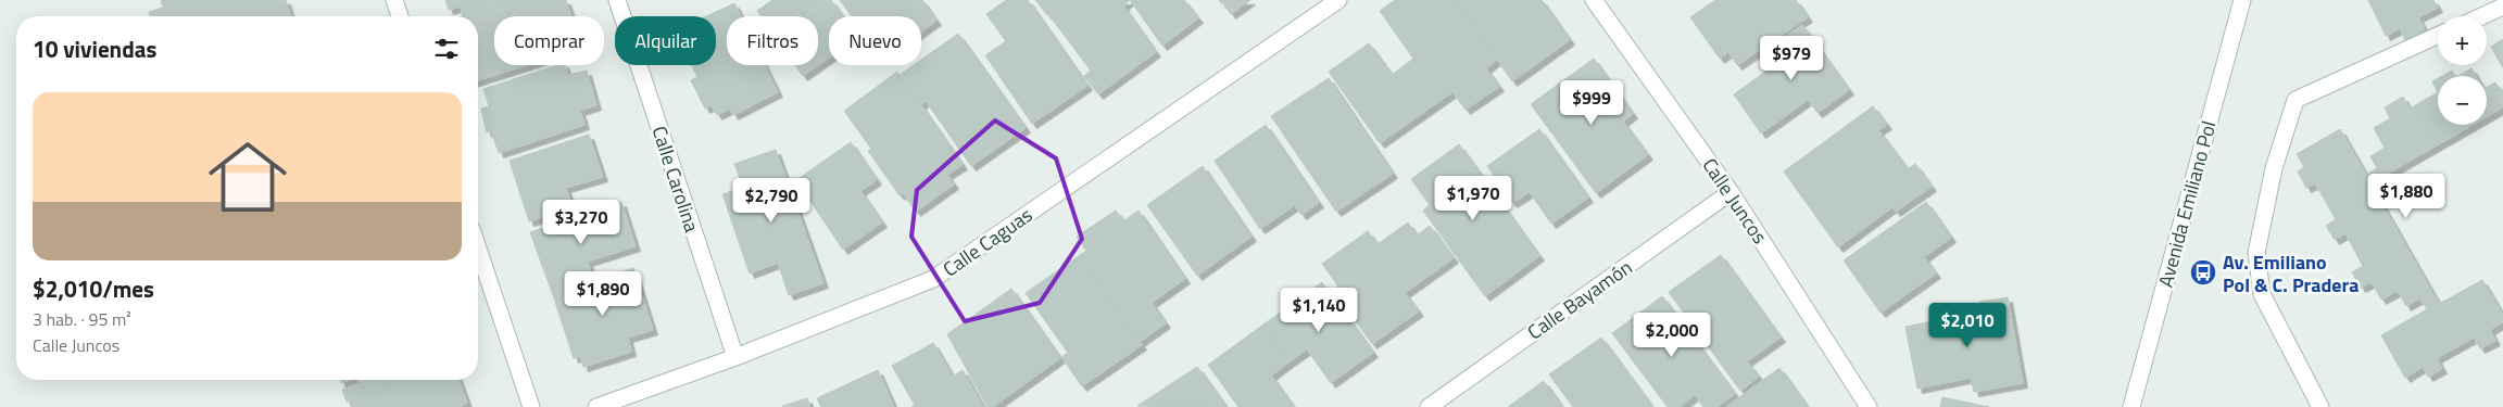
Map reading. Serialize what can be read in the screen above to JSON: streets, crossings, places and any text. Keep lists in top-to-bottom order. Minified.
{"streets":{"street":["Calle Carolina","Calle Juncos","Avenida Emiliano Pol","Calle Caguas","Calle Bayamón"]},"crossings":[["Calle Carolina","Calle Caguas"],["Calle Juncos","Calle Bayamón"]],"places":{"bus stop":["Av. Emiliano Pol & C. Pradera"]},"page":{"map_buttons":["+","−"],"chip":["Comprar","Alquilar","Filtros","Nuevo"],"heading":"10 viviendas","price":["$979","$999","$1,880","$1,970","$2,790","$3,270","$1,890","$1,140","$2,010","$2,000"],"list":[{"name":"$2,010/mes","note":"3 hab. · 95 m² · Calle Juncos"}]}}
